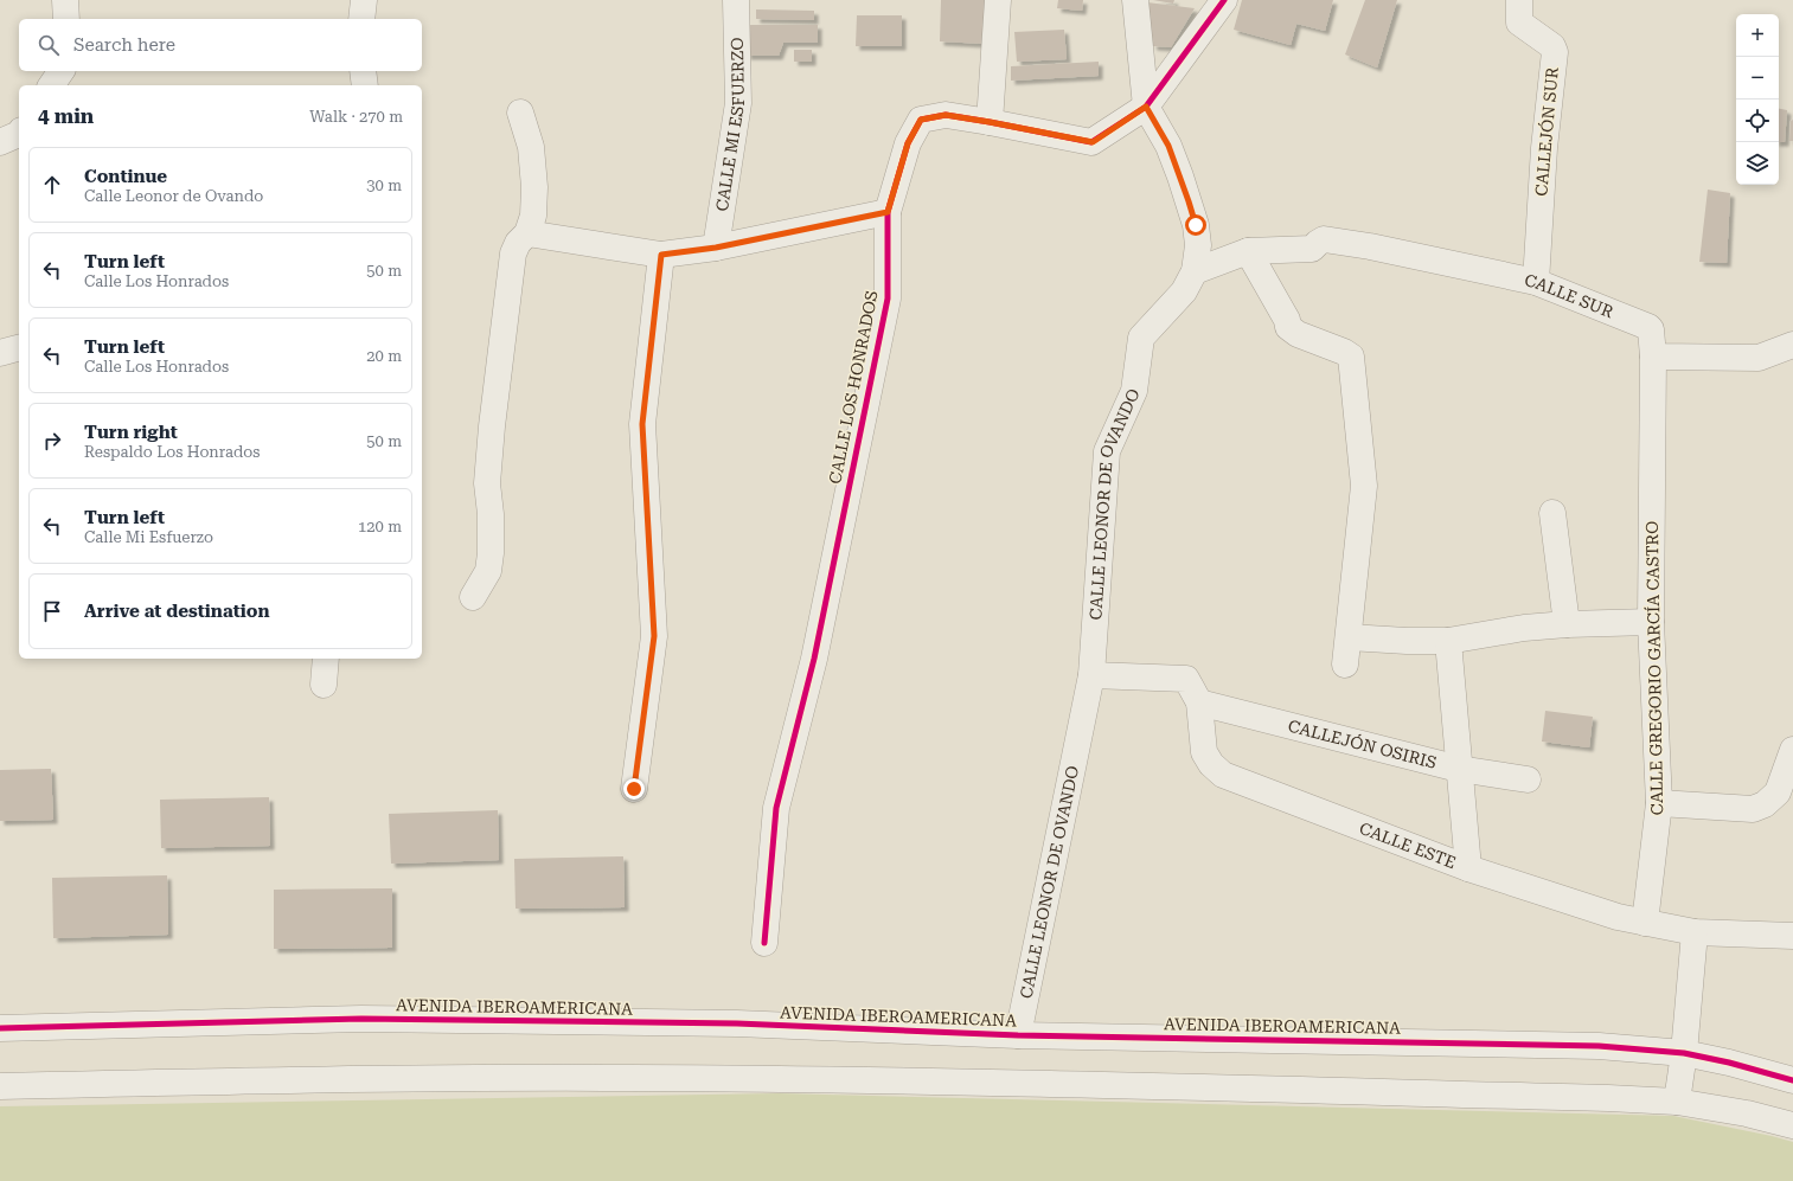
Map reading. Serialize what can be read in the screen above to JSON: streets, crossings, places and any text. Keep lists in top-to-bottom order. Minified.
{"streets":{"street":["CALLE MI ESFUERZO","CALLEJÓN SUR","CALLE SUR","CALLE LOS HONRADOS","CALLE LEONOR DE OVANDO","CALLE GREGORIO GARCÍA CASTRO","CALLEJÓN OSIRIS","CALLE ESTE","AVENIDA IBEROAMERICANA"]},"crossings":[["CALLEJÓN SUR","CALLE SUR"],["CALLE SUR","CALLE LEONOR DE OVANDO"],["CALLE SUR","CALLE GREGORIO GARCÍA CASTRO"],["CALLE LOS HONRADOS","CALLE LEONOR DE OVANDO"],["CALLE LEONOR DE OVANDO","CALLE ESTE"],["CALLE LEONOR DE OVANDO","AVENIDA IBEROAMERICANA"],["CALLE GREGORIO GARCÍA CASTRO","CALLE ESTE"],["CALLEJÓN OSIRIS","CALLE ESTE"]],"page":{"map_buttons":["+","−"],"search":"Search here","heading":["4 min","Walk · 270 m"],"list":[["Continue","Calle Leonor de Ovando","30 m"],["Turn left","Calle Los Honrados","50 m"],["Turn left","Calle Los Honrados","20 m"],["Turn right","Respaldo Los Honrados","50 m"],["Turn left","Calle Mi Esfuerzo","120 m"],"Arrive at destination"]}}
